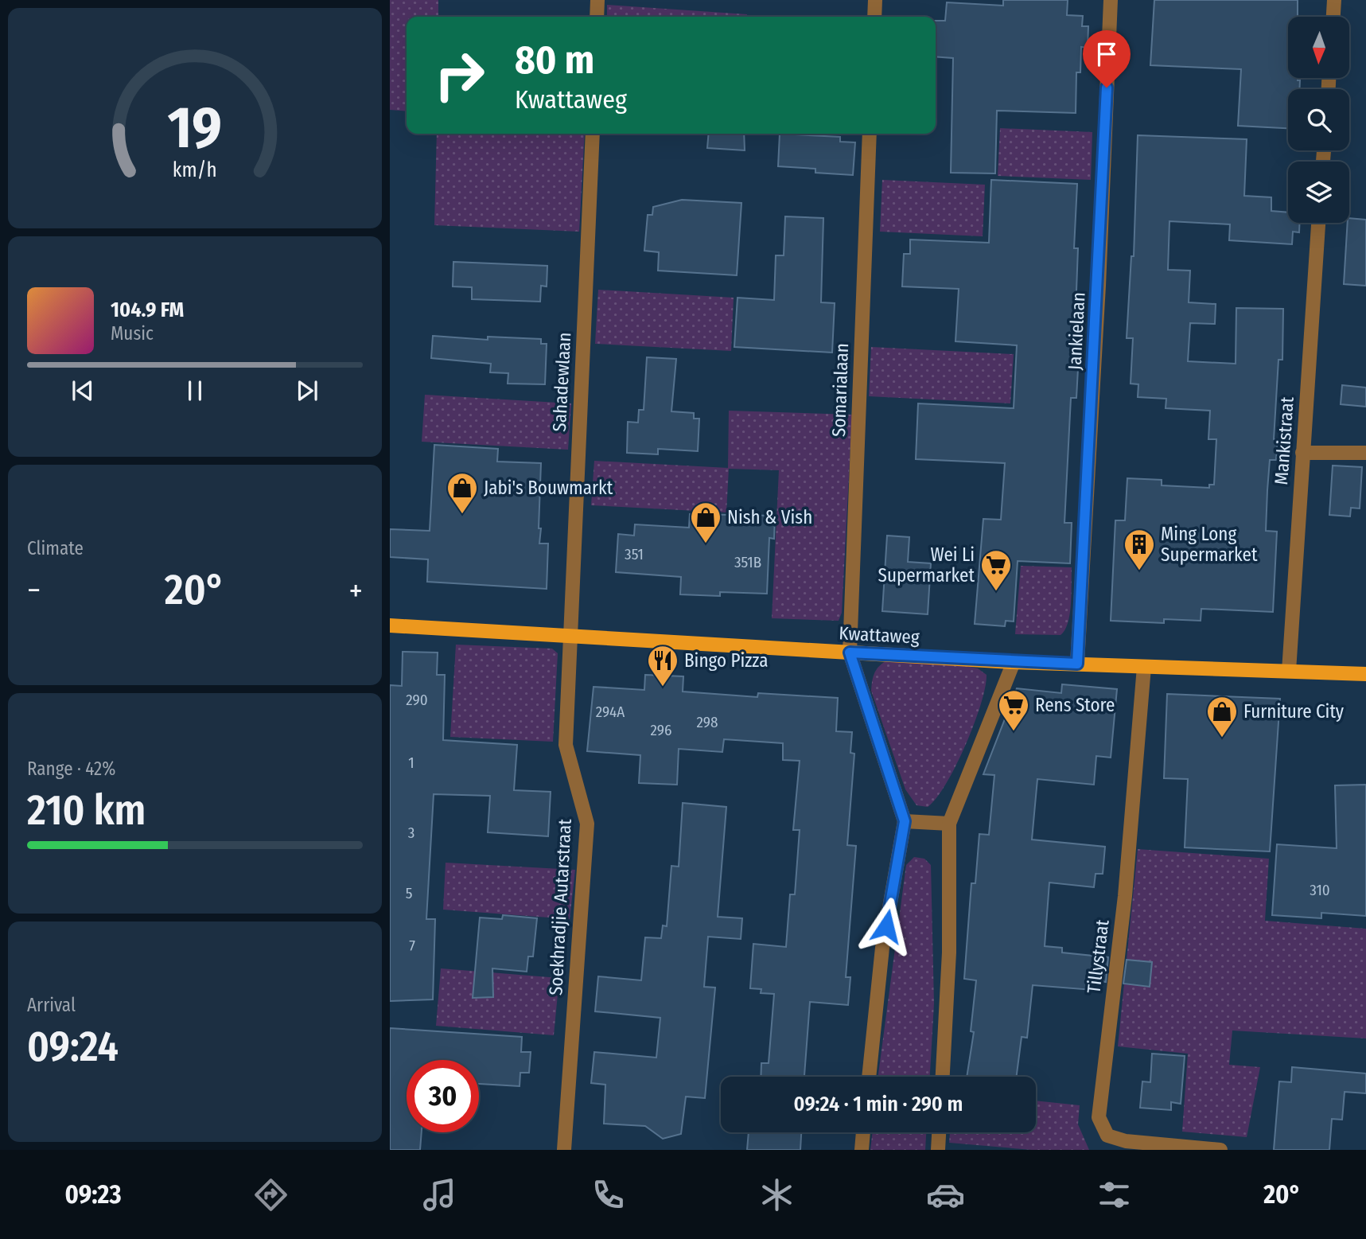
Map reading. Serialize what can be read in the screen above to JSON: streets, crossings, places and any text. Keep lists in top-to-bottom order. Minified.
{"streets":{"main road":["Kwattaweg"],"street":["Jankielaan","Sahadewlaan","Somarialaan","Mankistraat","Soekhradjie Autarstraat","Tillystraat"]},"crossings":[["Jankielaan","Kwattaweg"],["Sahadewlaan","Kwattaweg"],["Sahadewlaan","Soekhradjie Autarstraat"],["Somarialaan","Kwattaweg"],["Mankistraat","Kwattaweg"],["Kwattaweg","Soekhradjie Autarstraat"],["Kwattaweg","Tillystraat"]],"places":{"shop":["Jabi's Bouwmarkt","Nish & Vish","Furniture City"],"building":["Ming Long Supermarket"],"supermarket":["Wei Li Supermarket","Rens Store"],"restaurant":["Bingo Pizza"]},"house_numbers":["351","351B","290","294A","298","296","1","3","310","5","7"],"north":"bottom","page":{"turn":["80 m","Kwattaweg"],"song":["104.9 FM","Music"],"tile":["Climate",["Range · 42%","210 km"],["Arrival","09:24"]],"heat":["−","20°","+"],"limit":"30","trip":"09:24 · 1 min · 290 m","tabs":["09:23","20°"],"gauge":["19","km/h"]}}
